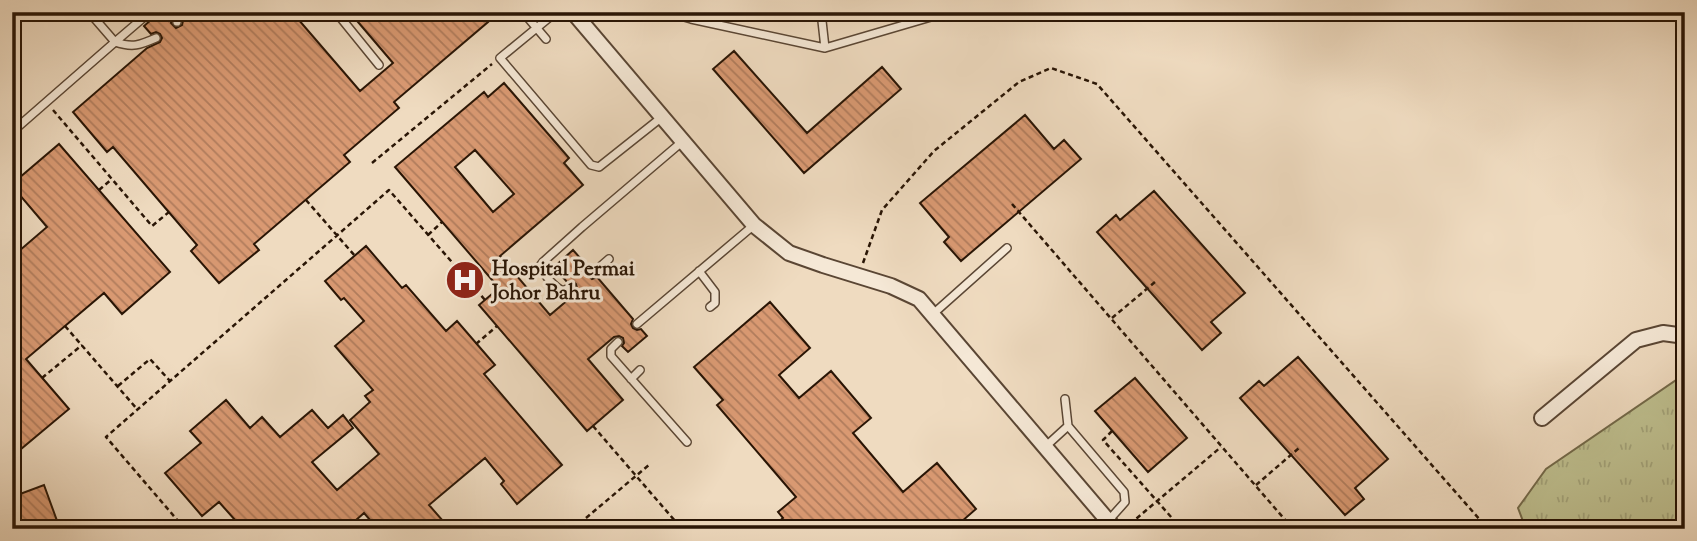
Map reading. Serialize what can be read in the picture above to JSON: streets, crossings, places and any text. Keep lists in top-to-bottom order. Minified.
{"places":{"hospital":["Hospital Permai Johor Bahru"]}}
